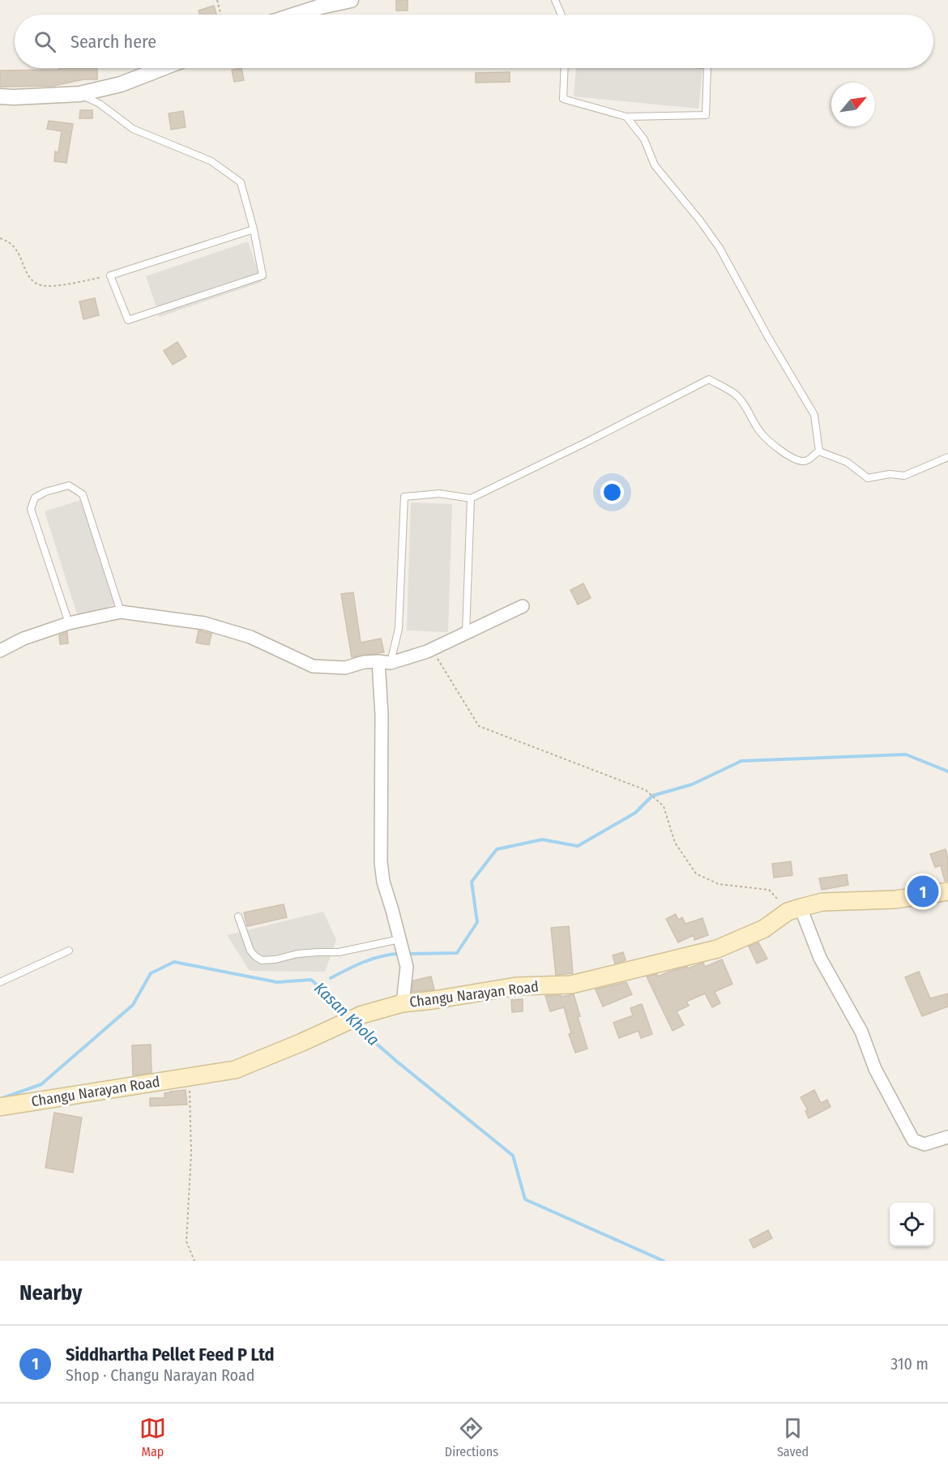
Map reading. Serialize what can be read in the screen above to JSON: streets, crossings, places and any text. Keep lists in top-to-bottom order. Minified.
{"streets":{"main road":["Changu Narayan Road"]},"water":["Kasan Khola"],"north":"top right","page":{"search":"Search here","pins":"1","heading":"Nearby","list":[{"mark":"1","name":"Siddhartha Pellet Feed P Ltd","note":"Shop · Changu Narayan Road","value":"310 m"}],"nav":["Map","Directions","Saved"]}}
